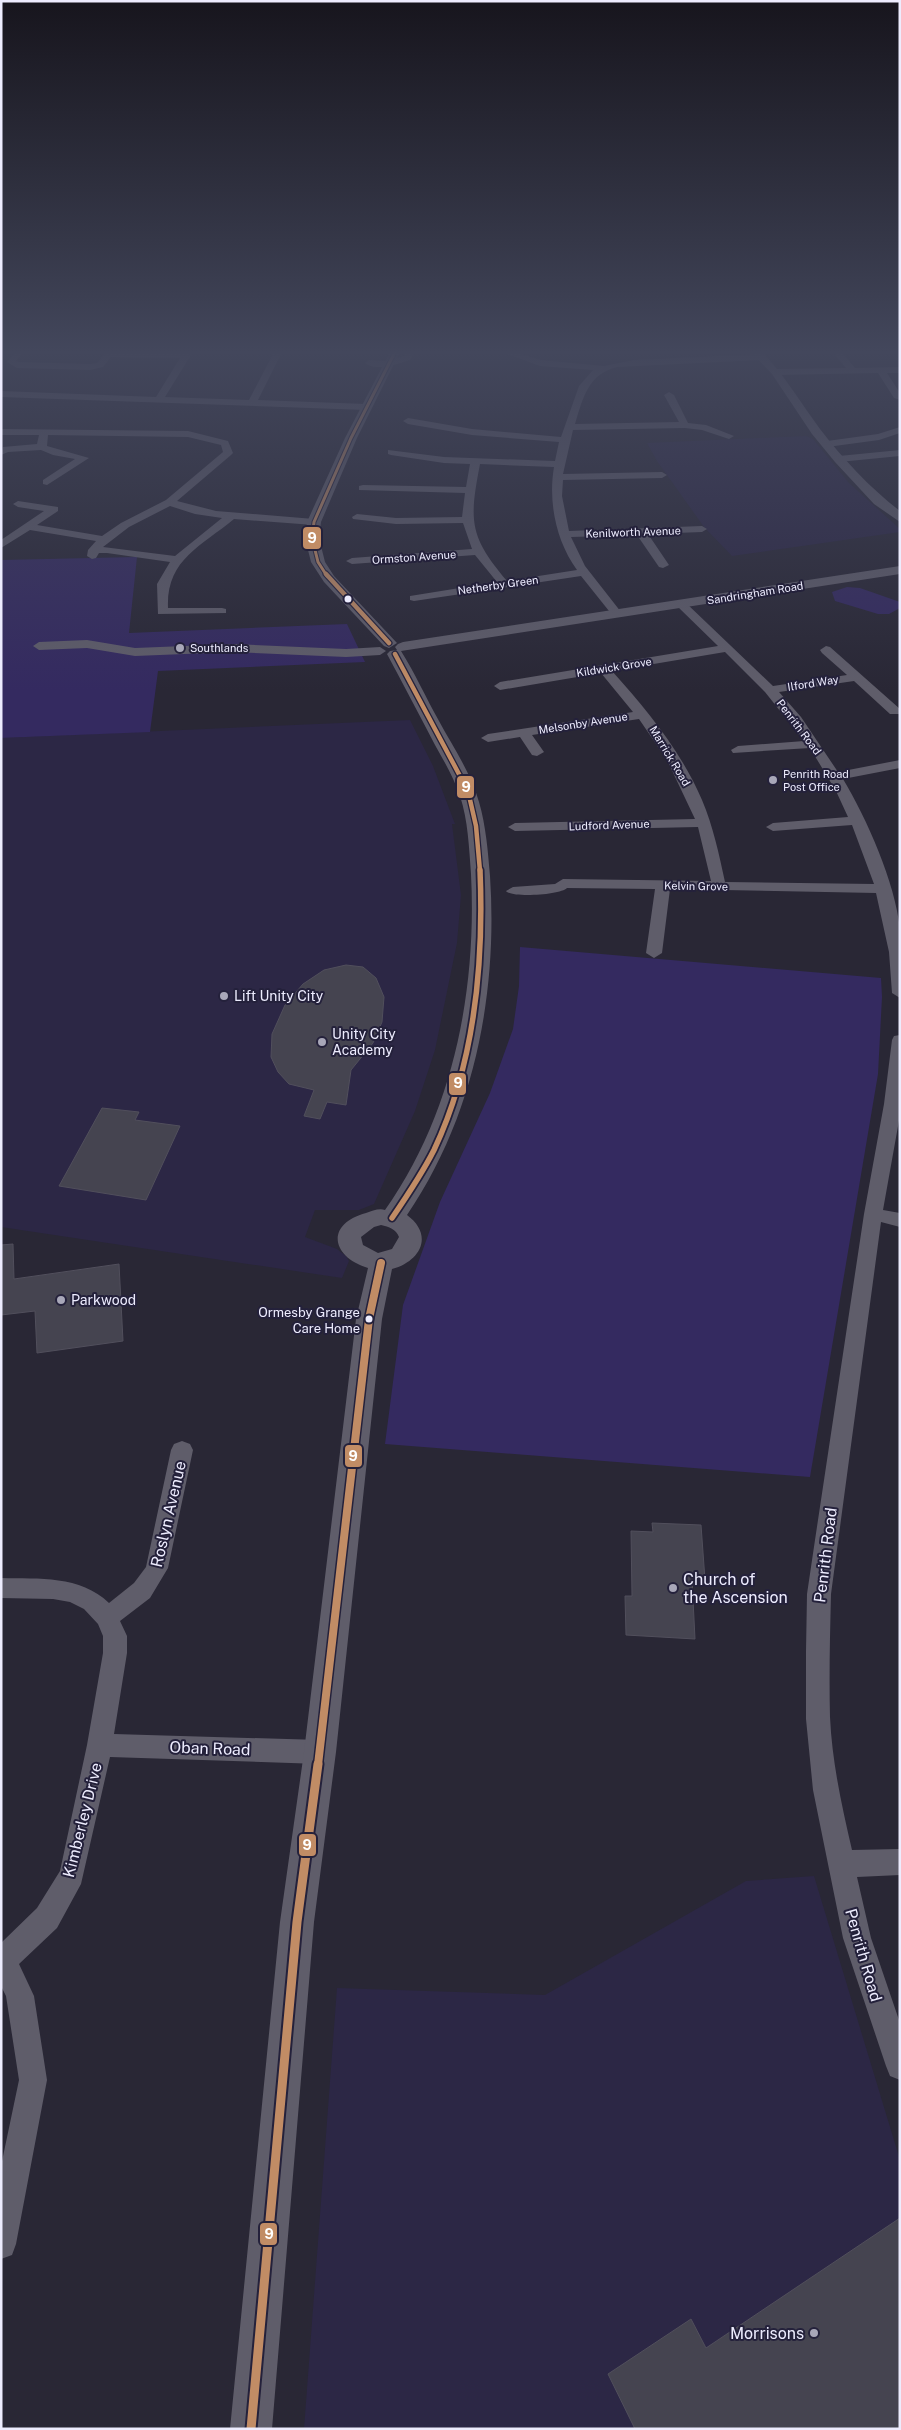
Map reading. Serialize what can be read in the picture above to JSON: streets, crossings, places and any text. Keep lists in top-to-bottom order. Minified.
{"streets":{"street":["Kenilworth Avenue","Ormston Avenue","Netherby Green","Sandringham Road","Kildwick Grove","Ilford Way","Melsonby Avenue","Penrith Road","Marrick Road","Ludford Avenue","Kelvin Grove","Roslyn Avenue","Oban Road","Kimberley Drive"]},"crossings":[["Sandringham Road","Penrith Road"],["Kildwick Grove","Penrith Road"],["Kildwick Grove","Marrick Road"],["Ilford Way","Penrith Road"],["Melsonby Avenue","Marrick Road"],["Penrith Road","Kelvin Grove"],["Marrick Road","Ludford Avenue"],["Marrick Road","Kelvin Grove"],["Roslyn Avenue","Kimberley Drive"],["Oban Road","Kimberley Drive"]],"places":["Southlands","Penrith Road Post Office","Lift Unity City","Unity City Academy","Parkwood","Ormesby Grange Care Home","Church of the Ascension","Morrisons"],"lines":["transit line 9"]}
